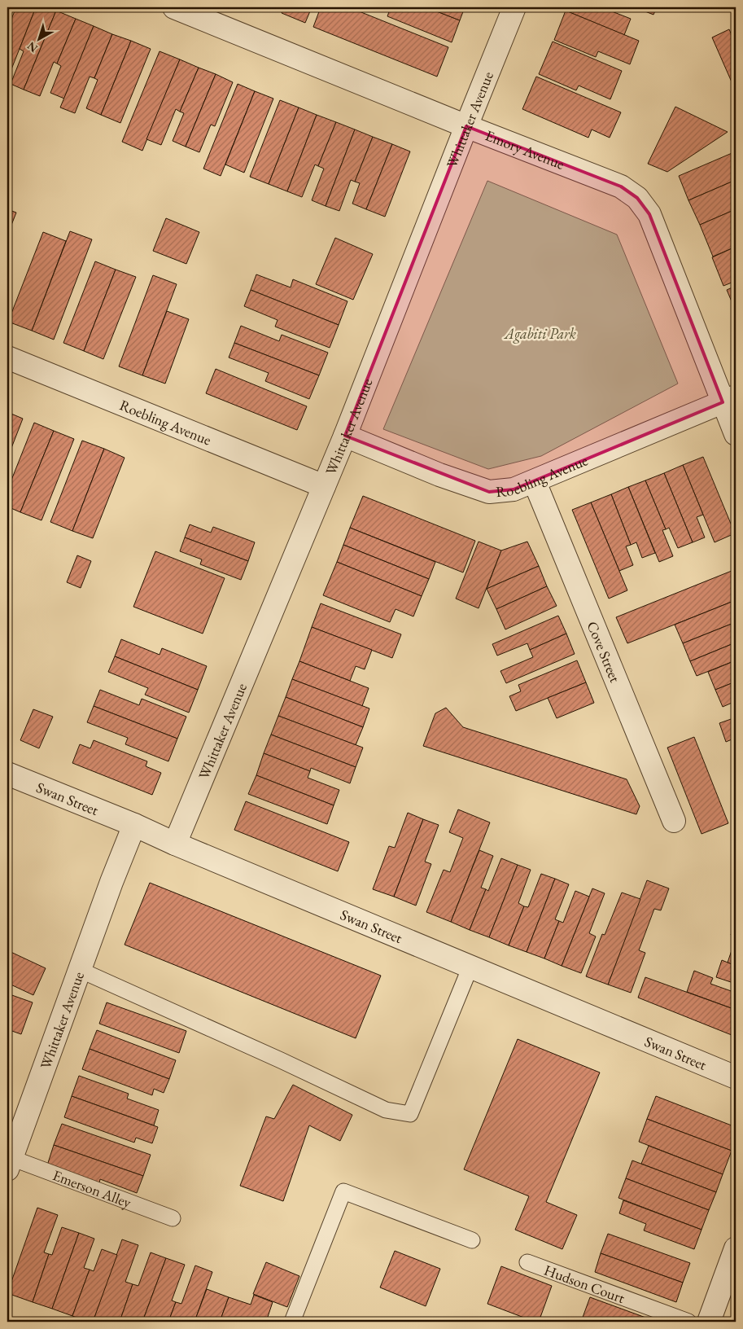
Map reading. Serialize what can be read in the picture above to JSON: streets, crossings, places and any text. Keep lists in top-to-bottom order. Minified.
{"streets":{"street":["Whittaker Avenue","Emory Avenue","Roebling Avenue","Cove Street","Swan Street"],"lane":["Emerson Alley","Hudson Court"]},"crossings":[["Whittaker Avenue","Emory Avenue"],["Whittaker Avenue","Roebling Avenue"],["Whittaker Avenue","Swan Street"],["Whittaker Avenue","Emerson Alley"],["Emory Avenue","Roebling Avenue"],["Roebling Avenue","Cove Street"]],"parks":["Agabiti Park"],"north":"bottom left"}
